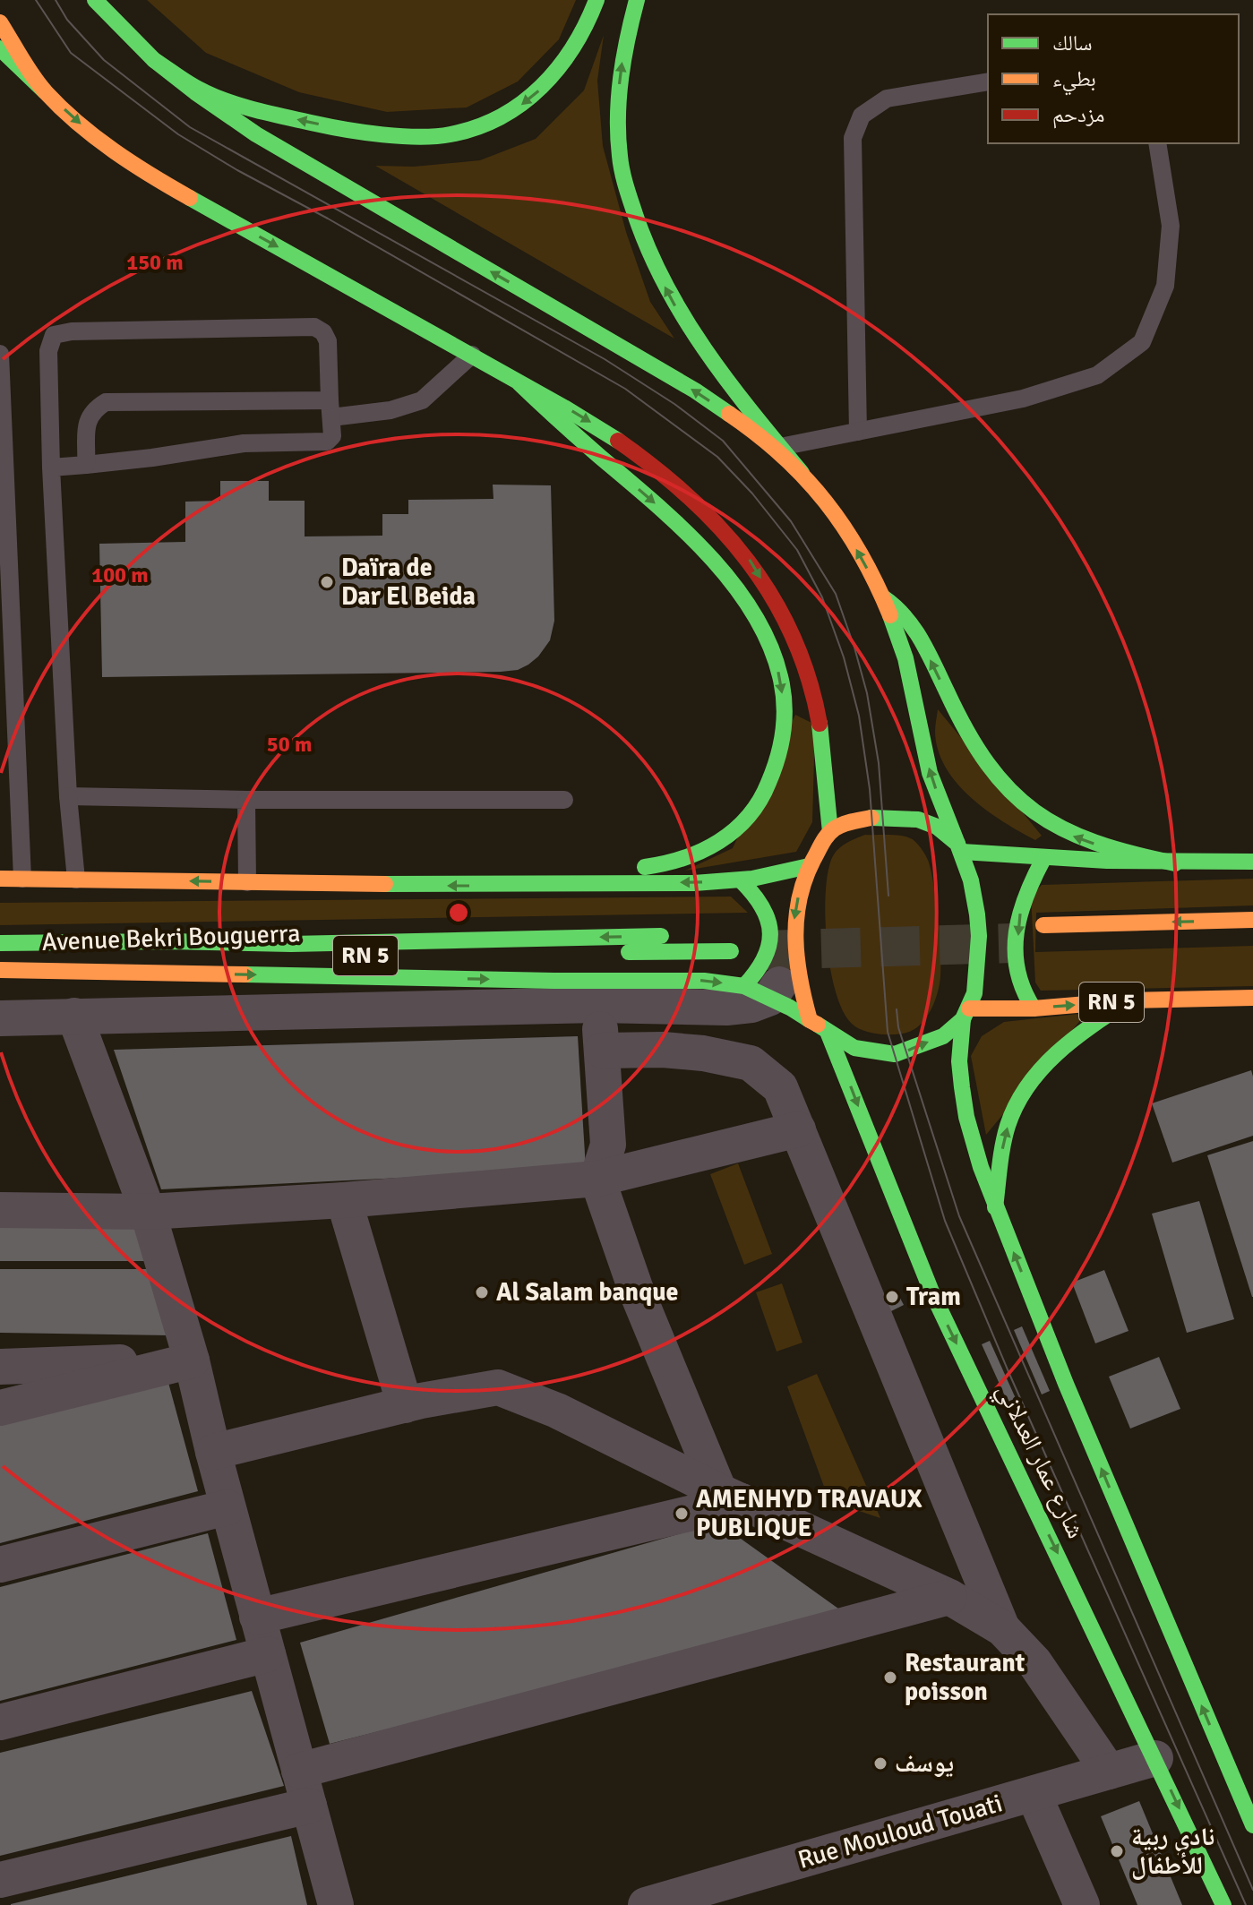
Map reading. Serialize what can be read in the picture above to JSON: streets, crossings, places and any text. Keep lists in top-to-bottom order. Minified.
{"streets":{"main road":["Avenue Bekri Bouguerra","RN 5","شارع عمار العدلاني"],"street":["Rue Mouloud Touati"]},"crossings":[["RN 5","شارع عمار العدلاني"],["شارع عمار العدلاني","Rue Mouloud Touati"]],"places":["Daïra de Dar El Beida","Al Salam banque","Tram","AMENHYD TRAVAUX PUBLIQUE","Restaurant poisson","يوسف","نادي ربية للأطفال"],"legend":["سالك","بطيء","مزدحم"],"rings":["150 m","100 m","50 m"]}
